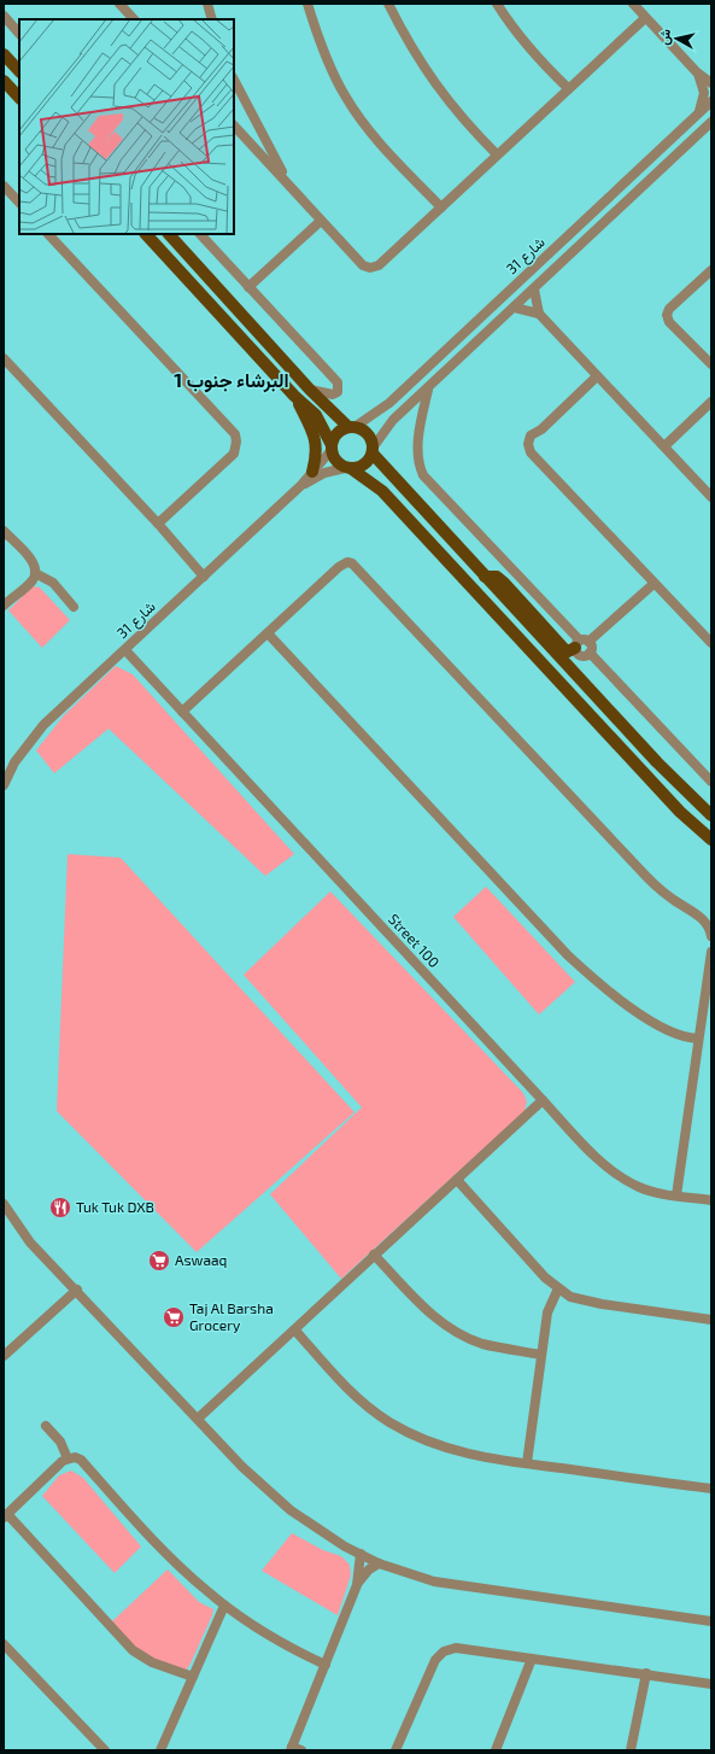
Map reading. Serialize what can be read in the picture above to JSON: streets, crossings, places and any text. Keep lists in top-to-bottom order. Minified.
{"streets":{"street":["شارع 31","Street 100"]},"crossings":[["شارع 31","Street 100"]],"districts":["البرشاء جنوب 1"],"places":{"restaurant":["Tuk Tuk DXB"],"supermarket":["Aswaaq","Taj Al Barsha Grocery"]},"north":"left"}
